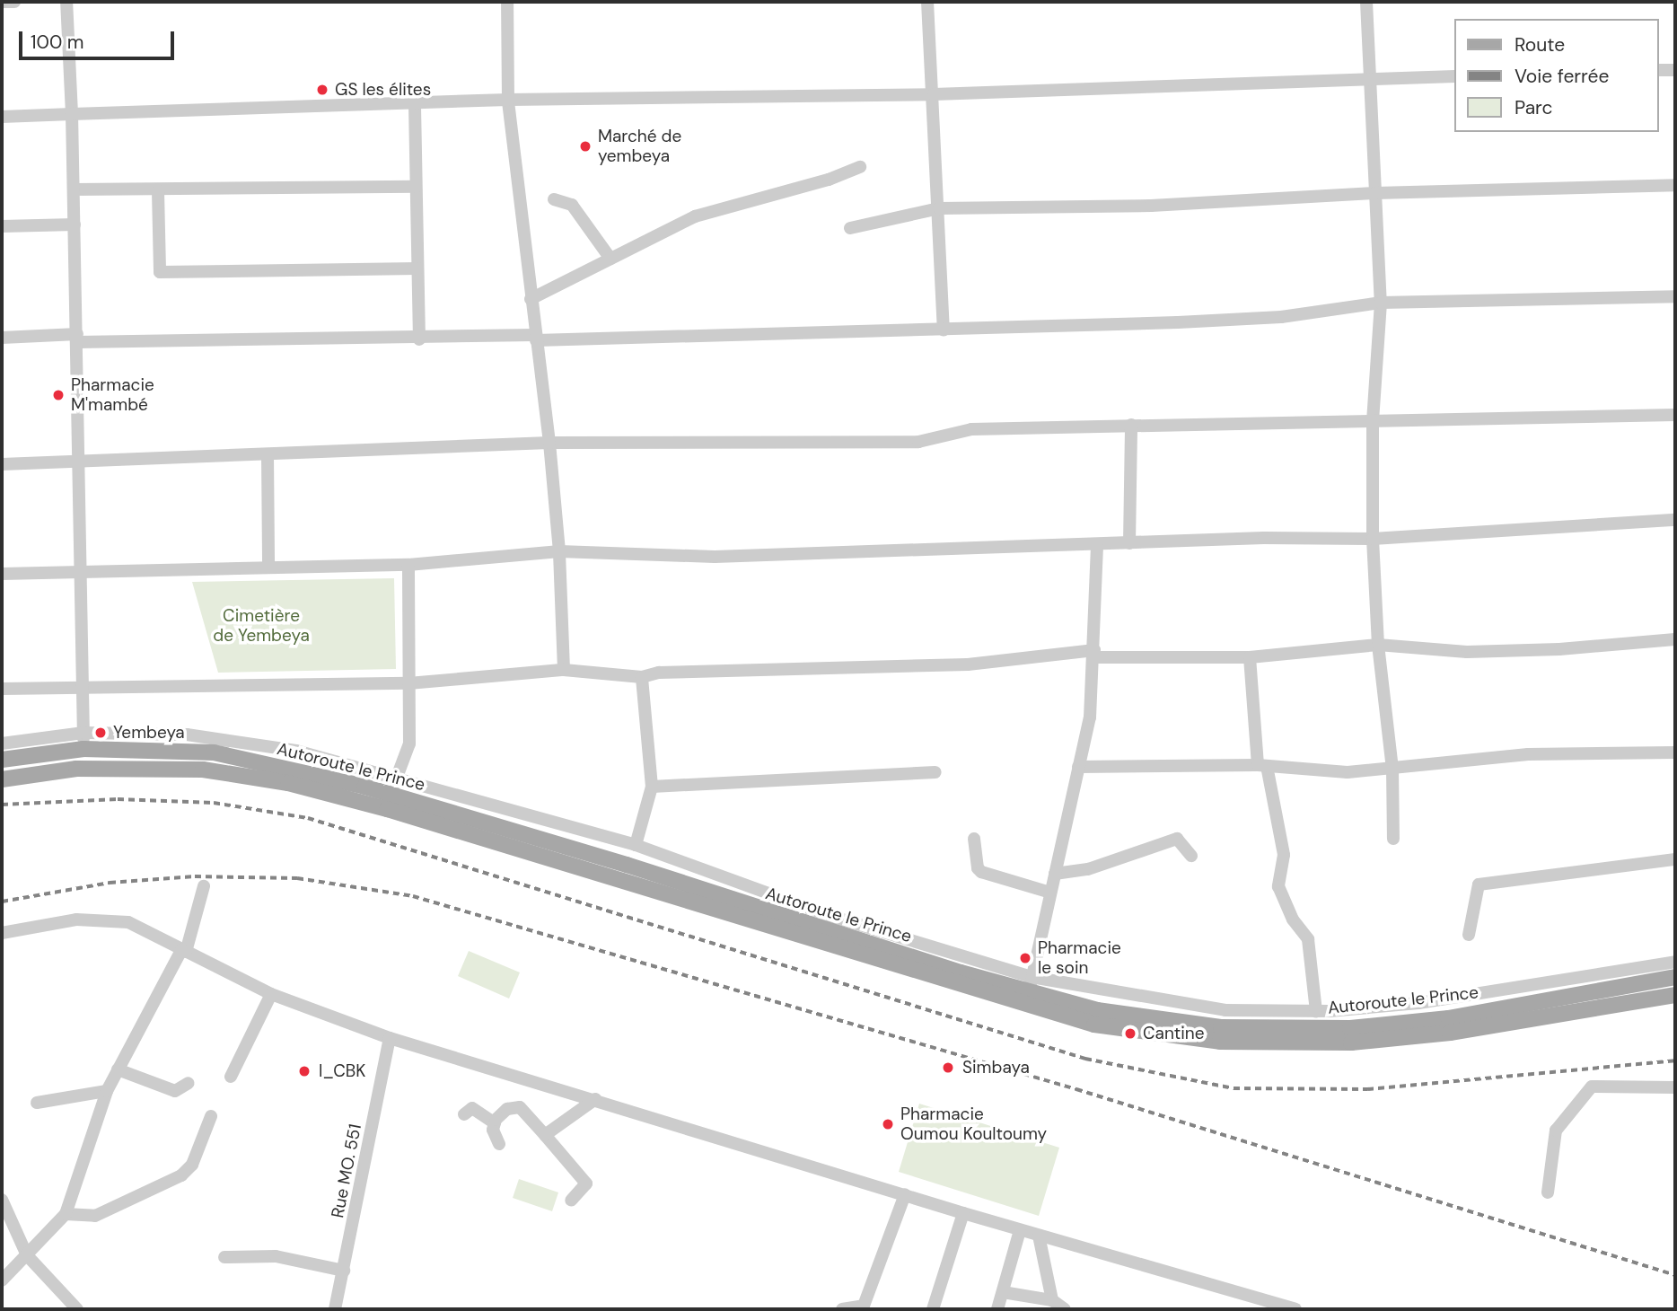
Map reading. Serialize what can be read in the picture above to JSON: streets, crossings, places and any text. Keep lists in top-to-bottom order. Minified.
{"streets":{"main road":["Autoroute le Prince"],"street":["Rue MO. 551"]},"parks":["Cimetière de Yembeya"],"places":["GS les élites","Marché de yembeya","Pharmacie M'mambé","Yembeya","Pharmacie le soin","Cantine","Simbaya","I_CBK","Pharmacie Oumou Koultoumy"],"legend":["Route","Voie ferrée","Parc"],"scale_bar":"100 m"}
